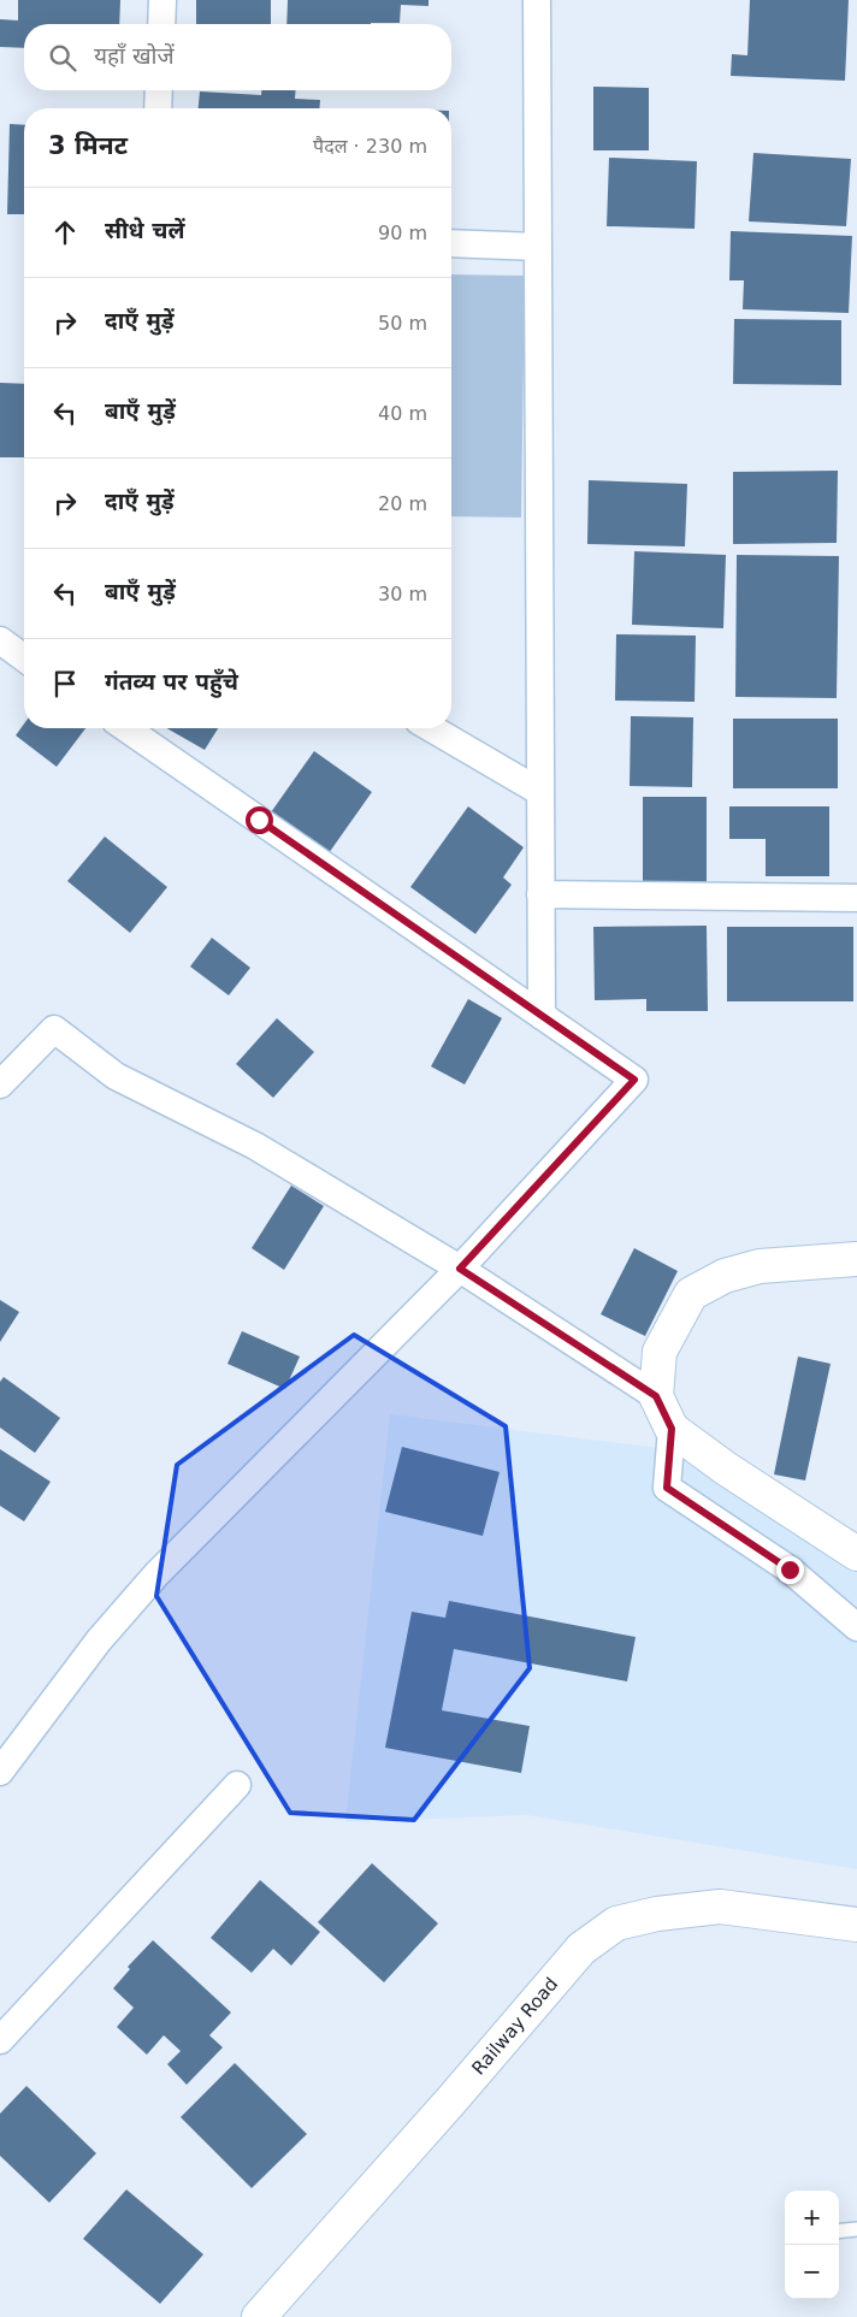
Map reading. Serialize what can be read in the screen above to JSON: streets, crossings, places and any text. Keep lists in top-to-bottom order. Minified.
{"streets":{"street":["Railway Road"]},"page":{"search":"यहाँ खोजें","heading":["3 मिनट","पैदल · 230 m"],"list":[["सीधे चलें","90 m"],["दाएँ मुड़ें","50 m"],["बाएँ मुड़ें","40 m"],["दाएँ मुड़ें","20 m"],["बाएँ मुड़ें","30 m"],"गंतव्य पर पहुँचे"],"map_buttons":["+","−"]}}
